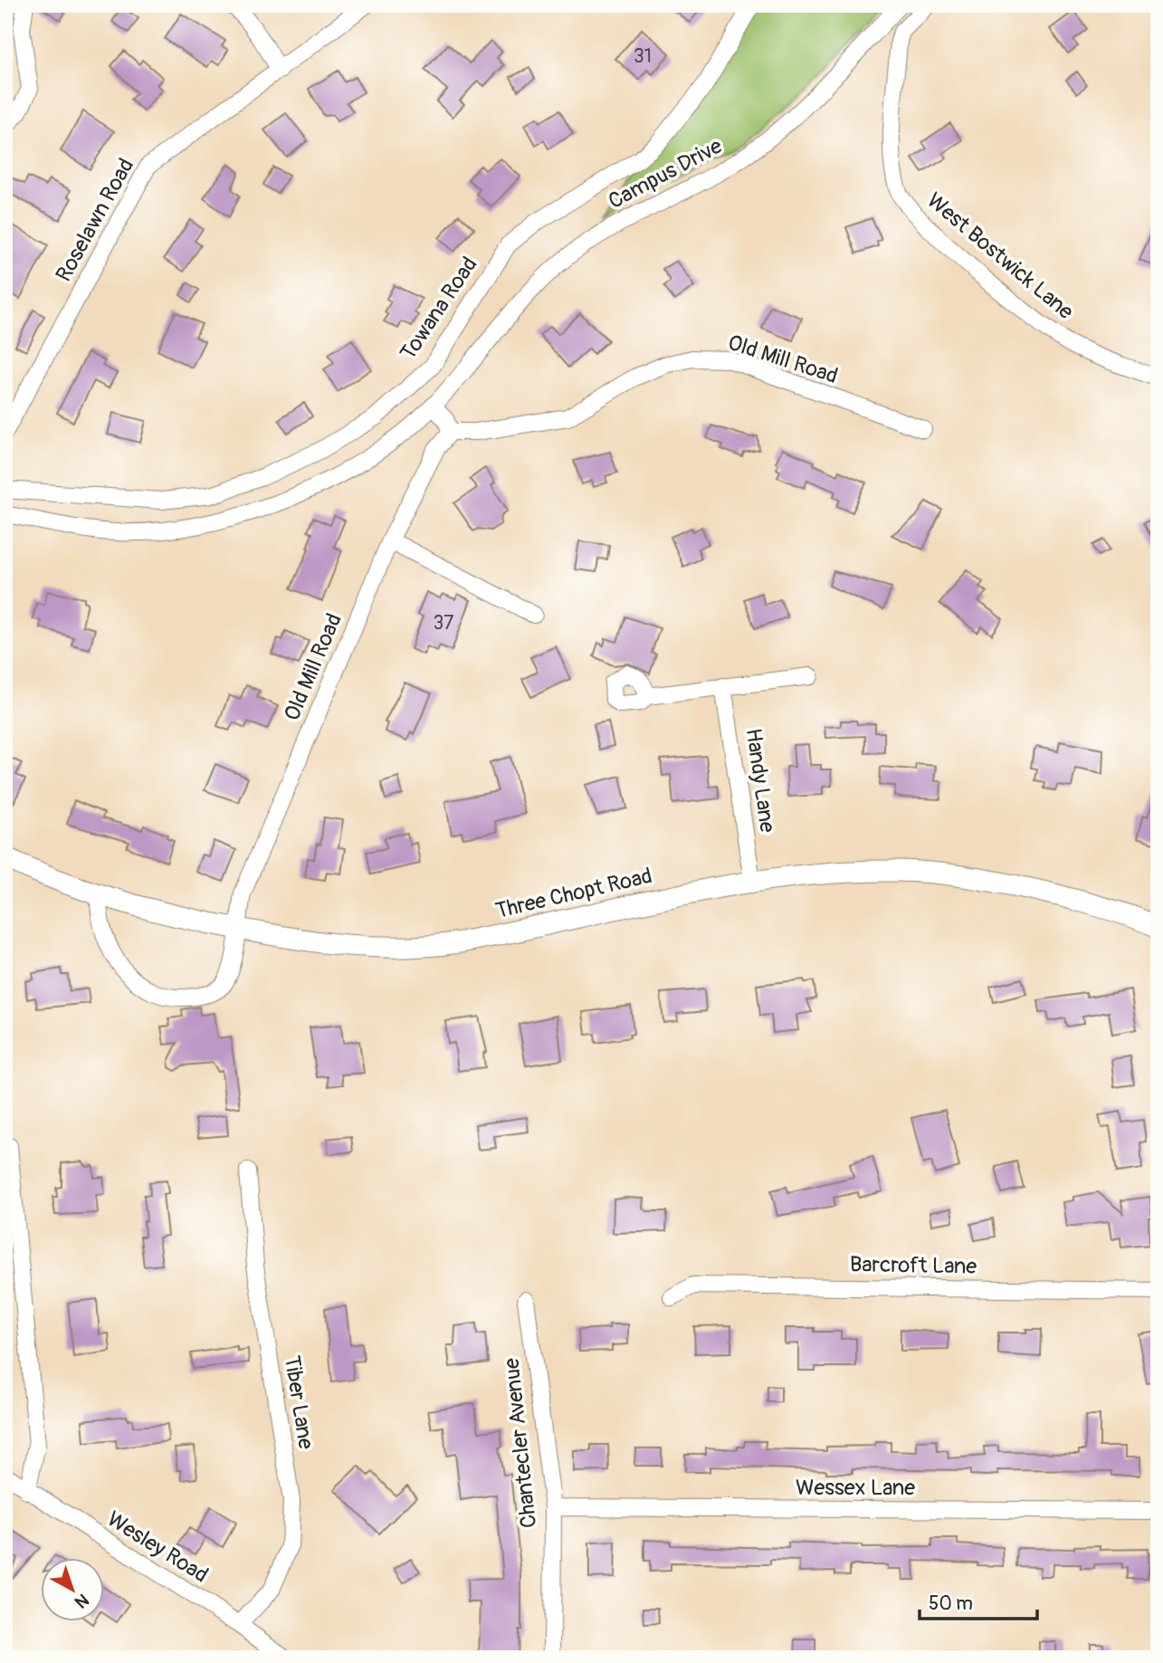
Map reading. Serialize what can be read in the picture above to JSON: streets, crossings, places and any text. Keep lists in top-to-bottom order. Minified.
{"streets":{"main road":["Three Chopt Road"],"street":["Campus Drive","Roselawn Road","West Bostwick Lane","Towana Road","Old Mill Road","Handy Lane","Barcroft Lane","Tiber Lane","Chantecler Avenue","Wessex Lane","Wesley Road"]},"crossings":[["Campus Drive","West Bostwick Lane"],["Old Mill Road","Three Chopt Road"],["Handy Lane","Three Chopt Road"],["Tiber Lane","Wesley Road"],["Chantecler Avenue","Wessex Lane"]],"house_numbers":["31","37"],"scale_bar":"50 m","north":"bottom right"}
